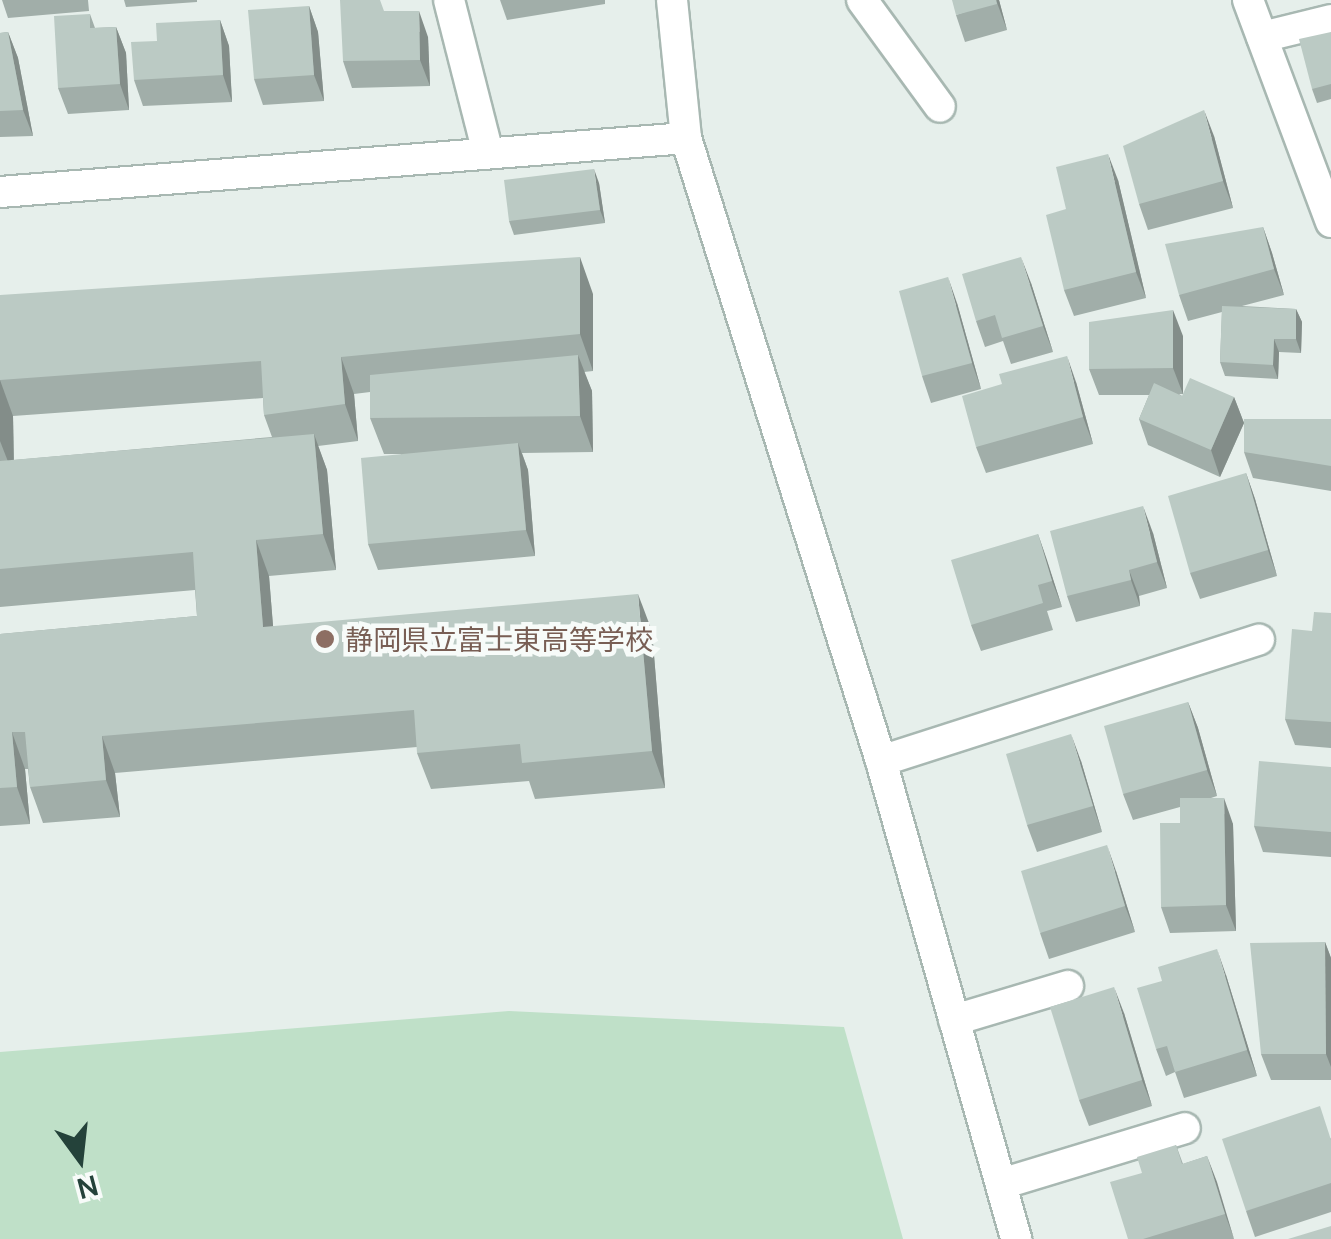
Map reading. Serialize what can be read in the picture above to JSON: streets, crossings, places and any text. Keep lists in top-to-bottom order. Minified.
{"places":["静岡県立富士東高等学校"],"north":"bottom"}
